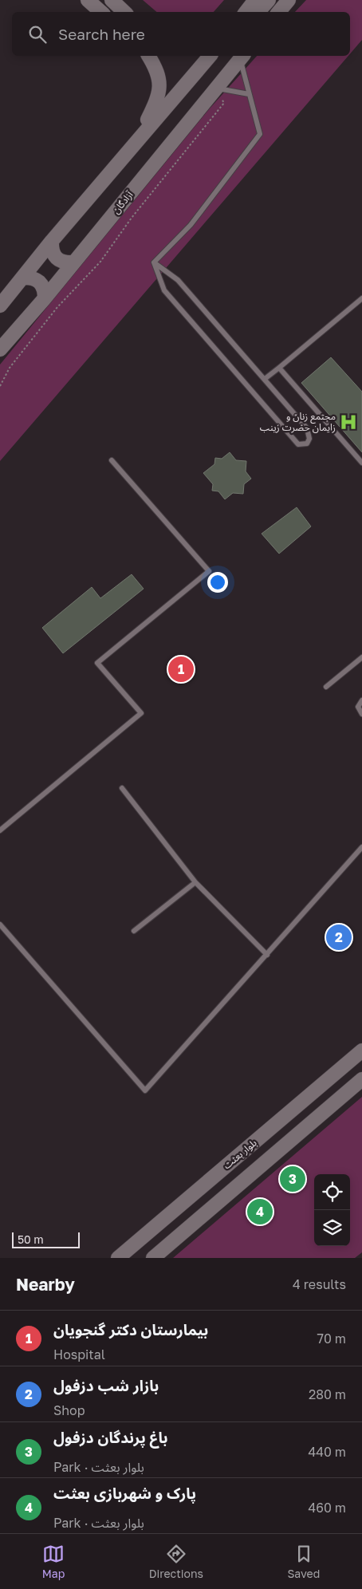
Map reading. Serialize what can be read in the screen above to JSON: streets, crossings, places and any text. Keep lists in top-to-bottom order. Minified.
{"streets":{"main road":["آزادگان","بلوار بعثت"]},"places":{"hospital":["مجتمع زنان و زایمان حضرت زینب"]},"scale_bar":"50 m","page":{"search":"Search here","pins":["1","2","3","4"],"scale":"50 m","heading":["Nearby","4 results"],"list":[{"mark":"1","name":"بیمارستان دکتر گنجویان","note":"Hospital","value":"70 m"},{"mark":"2","name":"بازار شب دزفول","note":"Shop","value":"280 m"},{"mark":"3","name":"باغ پرندگان دزفول","note":"Park · بلوار بعثت","value":"440 m"},{"mark":"4","name":"پارک و شهربازی بعثت","note":"Park · بلوار بعثت","value":"460 m"}],"nav":["Map","Directions","Saved"]}}
